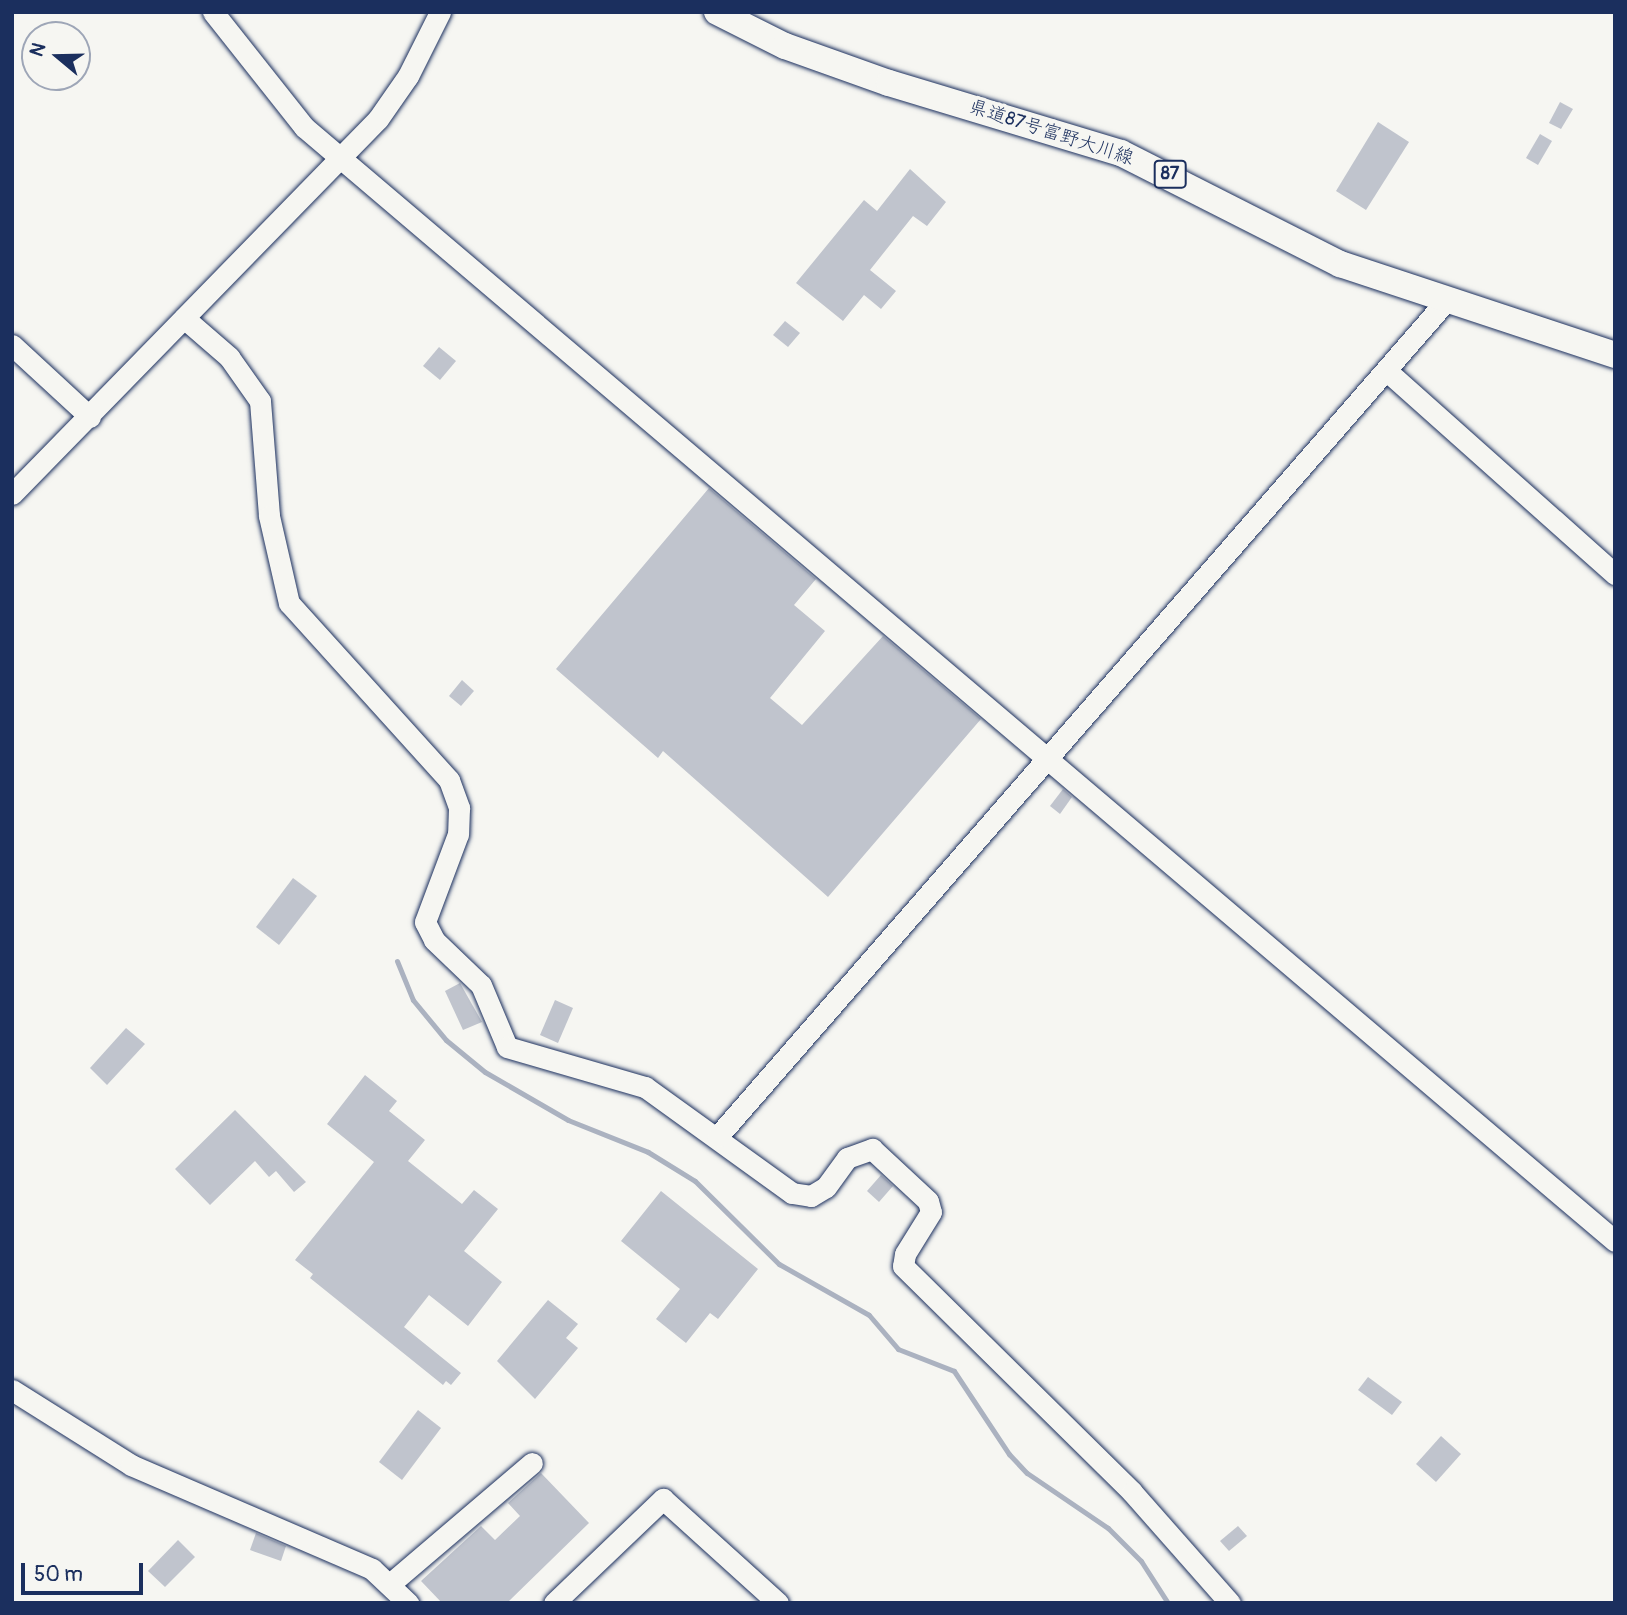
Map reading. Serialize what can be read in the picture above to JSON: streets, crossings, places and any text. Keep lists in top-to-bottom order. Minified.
{"streets":{"main road":["県道87号富野大川線","87"]},"scale_bar":"50 m","north":"left"}
